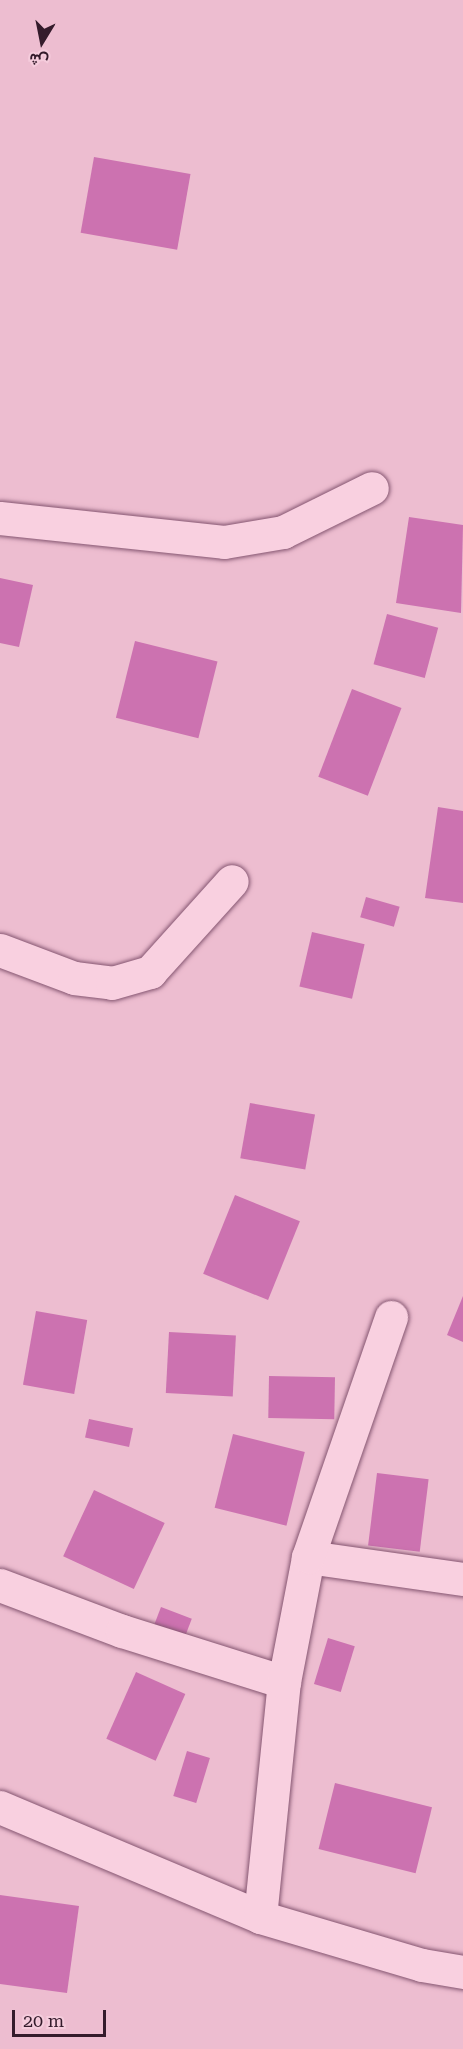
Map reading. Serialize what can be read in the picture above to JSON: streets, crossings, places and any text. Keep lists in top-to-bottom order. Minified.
{"scale_bar":"20 m","north":"bottom"}
